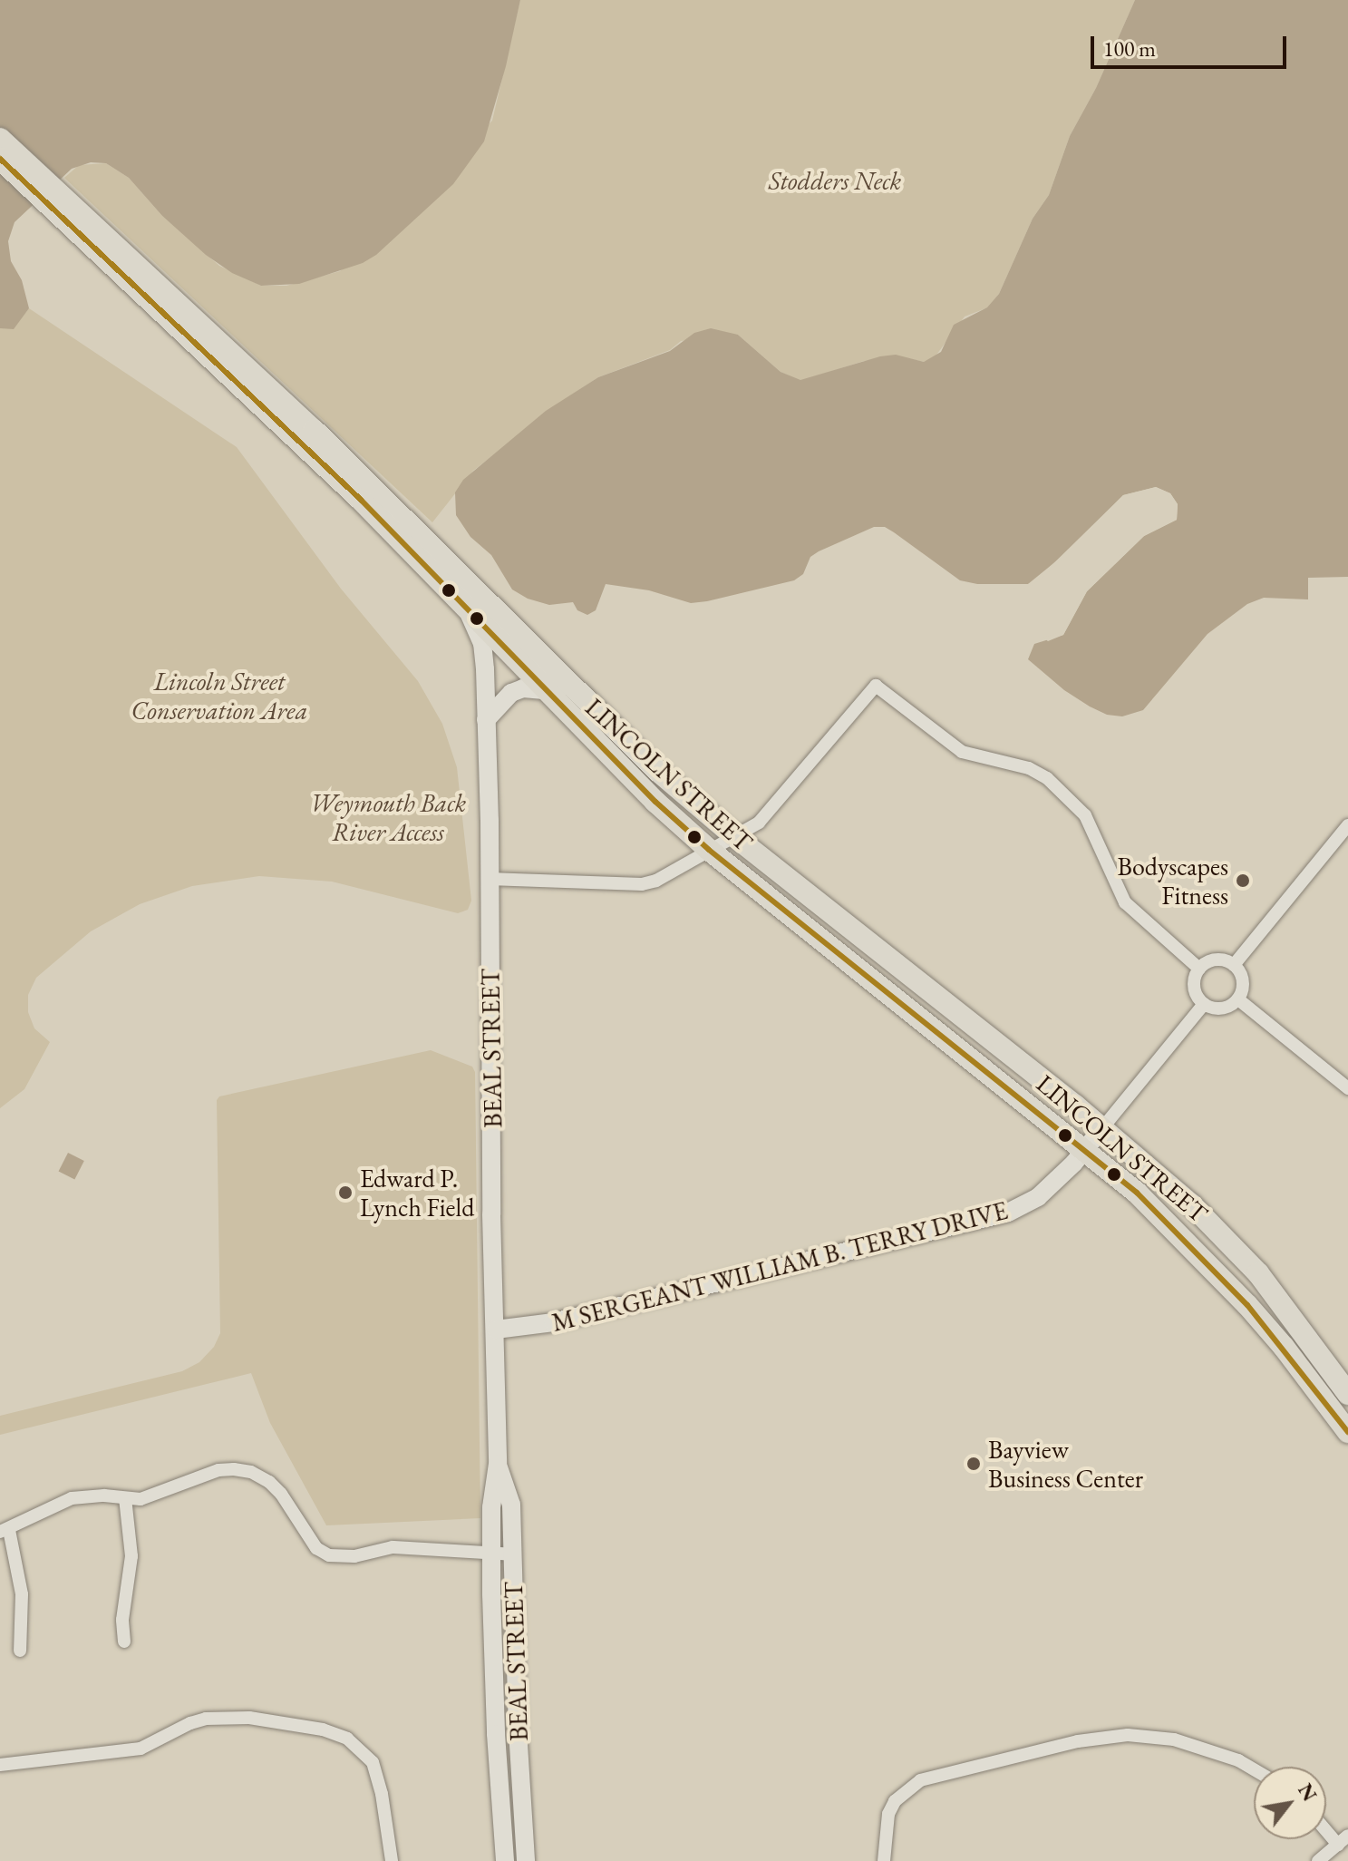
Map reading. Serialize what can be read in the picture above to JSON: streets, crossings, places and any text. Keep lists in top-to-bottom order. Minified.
{"streets":{"main road":["LINCOLN STREET"],"street":["BEAL STREET","M SERGEANT WILLIAM B. TERRY DRIVE"]},"crossings":[["LINCOLN STREET","BEAL STREET"],["LINCOLN STREET","M SERGEANT WILLIAM B. TERRY DRIVE"],["BEAL STREET","M SERGEANT WILLIAM B. TERRY DRIVE"]],"parks":["Stodders Neck","Lincoln Street Conservation Area","Weymouth Back River Access"],"places":["Bodyscapes Fitness","Edward P. Lynch Field","Bayview Business Center"],"scale_bar":"100 m","north":"top right"}
